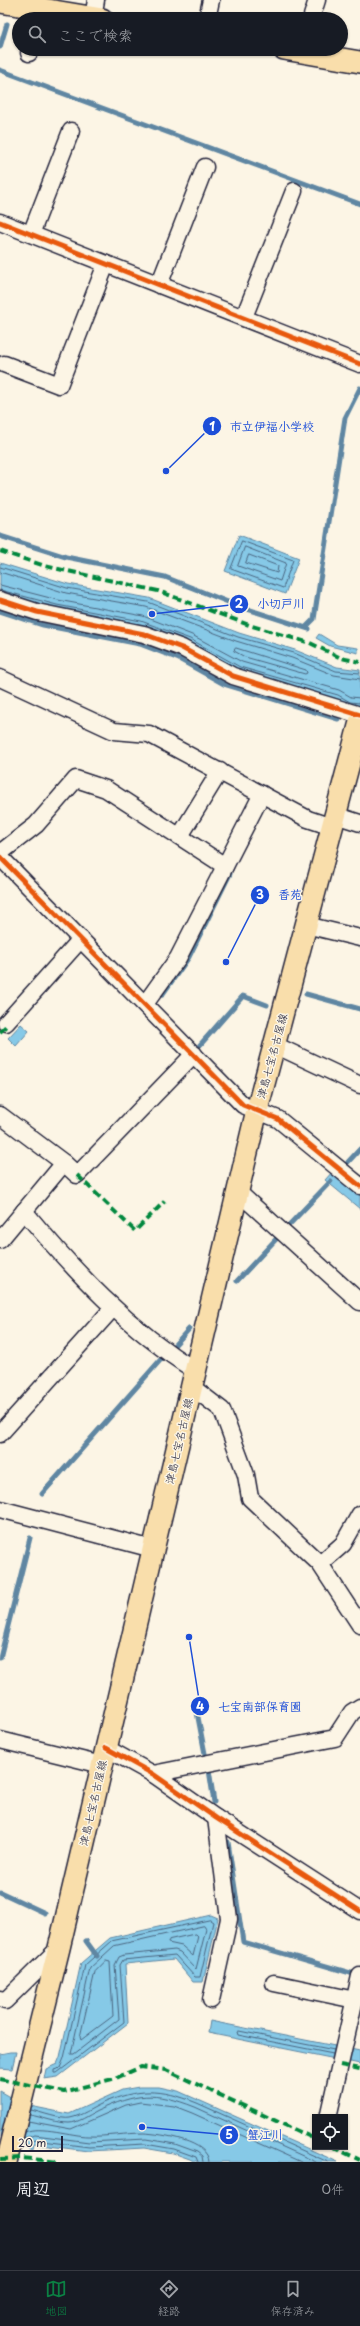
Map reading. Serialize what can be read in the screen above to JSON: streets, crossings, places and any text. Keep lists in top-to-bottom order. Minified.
{"streets":{"main road":["津島七宝名古屋線"]},"places":["市立伊福小学校","小切戸川","香苑","七宝南部保育園","蟹江川"],"scale_bar":"20 m","page":{"search":"ここで検索","scale":"20 m","heading":["周辺","0件"],"nav":["地図","経路","保存済み"]}}
